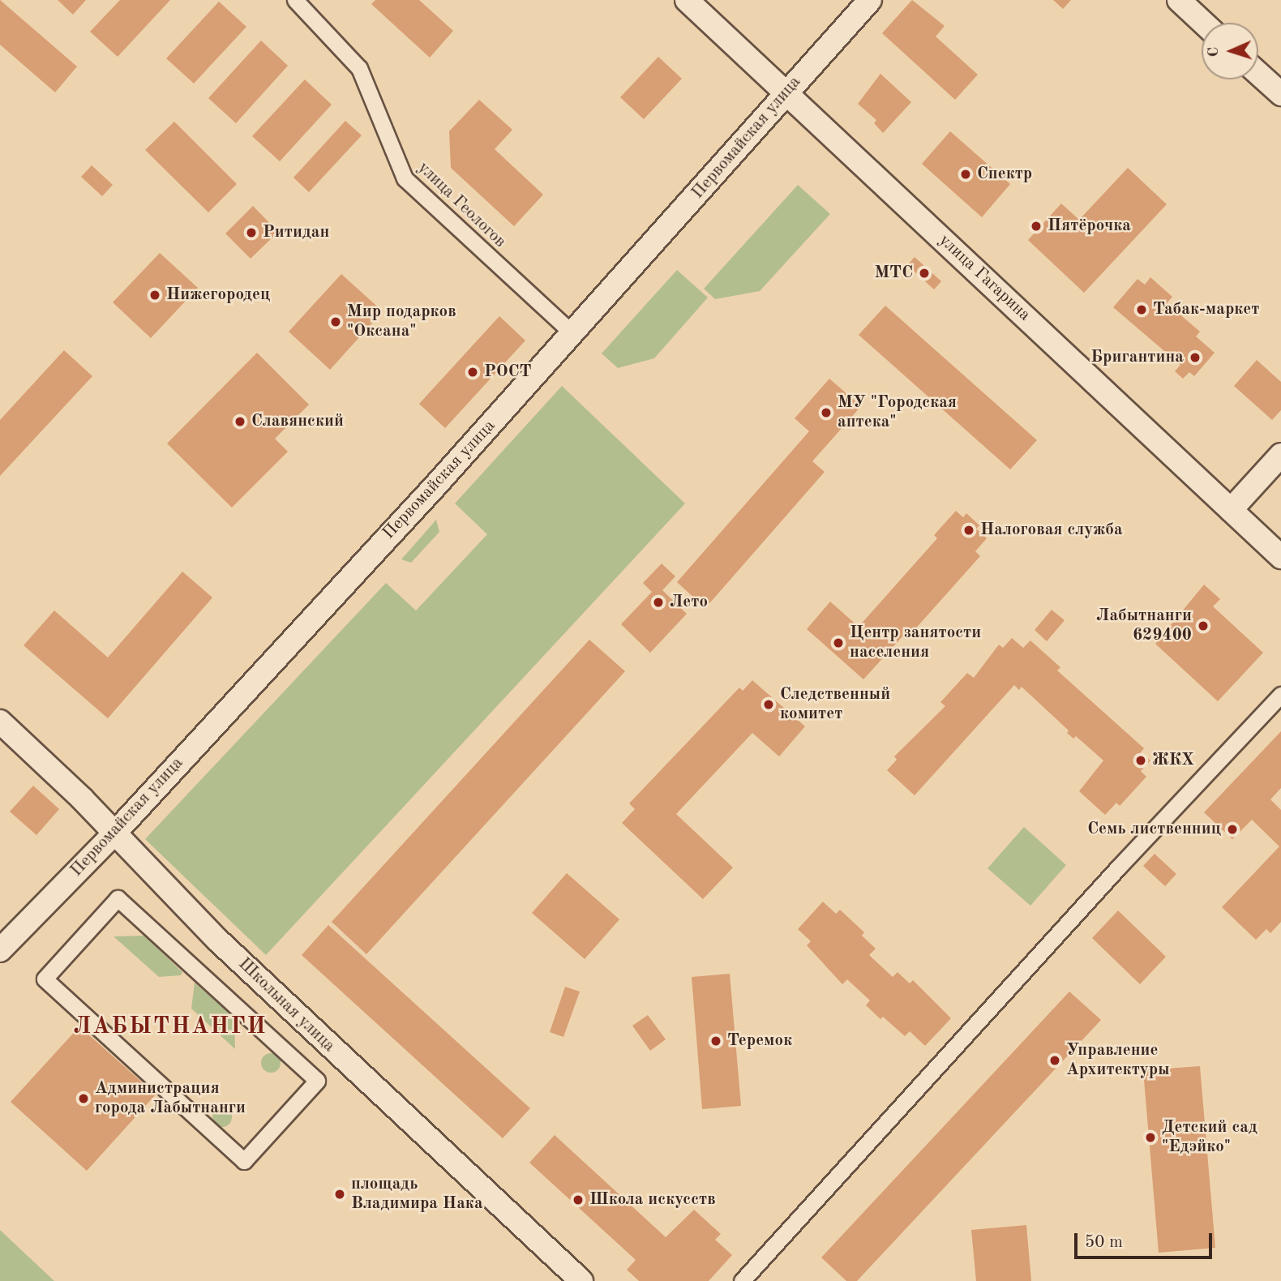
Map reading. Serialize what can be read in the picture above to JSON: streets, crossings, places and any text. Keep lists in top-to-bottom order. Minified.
{"streets":{"street":["Первомайская улица","улица Геологов","улица Гагарина","Школьная улица"]},"crossings":[["Первомайская улица","улица Геологов"],["Первомайская улица","улица Гагарина"],["Первомайская улица","Школьная улица"]],"districts":["ЛАБЫТНАНГИ"],"places":["Спектр","Пятёрочка","Ритидан","МТС","Нижегородец","Табак-маркет","Мир подарков \"Оксана\"","Бригантина","РОСТ","МУ \"Городская аптека\"","Славянский","Налоговая служба","Лето","Лабытнанги 629400","Центр занятости населения","Следственный комитет","ЖКХ","Семь лиственниц","Теремок","Управление Архитектуры","Администрация города Лабытнанги","Детский сад \"Едэйко\"","площадь Владимира Нака","Школа искусств"],"scale_bar":"50 m","north":"left"}
